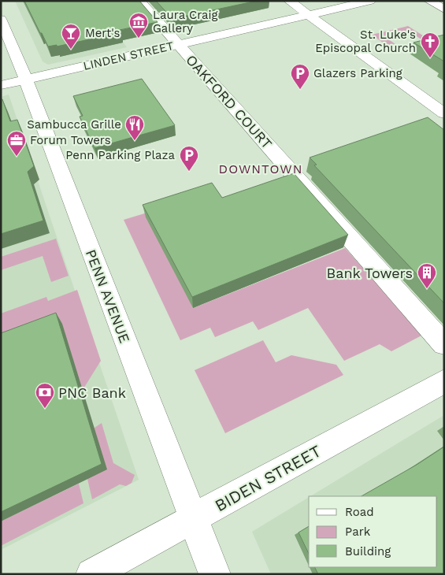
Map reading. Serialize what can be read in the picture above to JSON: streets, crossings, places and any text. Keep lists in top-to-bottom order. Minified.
{"streets":{"main road":["LINDEN STREET","OAKFORD COURT","PENN AVENUE","BIDEN STREET"]},"crossings":[["LINDEN STREET","OAKFORD COURT"],["LINDEN STREET","PENN AVENUE"],["PENN AVENUE","BIDEN STREET"]],"districts":["DOWNTOWN"],"places":{"museum":["Laura Craig Gallery"],"bar":["Mert's"],"church":["St. Luke's Episcopal Church"],"parking":["Glazers Parking","Penn Parking Plaza"],"restaurant":["Sambucca Grille"],"office":["Forum Towers"],"building":["Bank Towers"],"bank":["PNC Bank"]},"legend":["Road","Park","Building"]}
